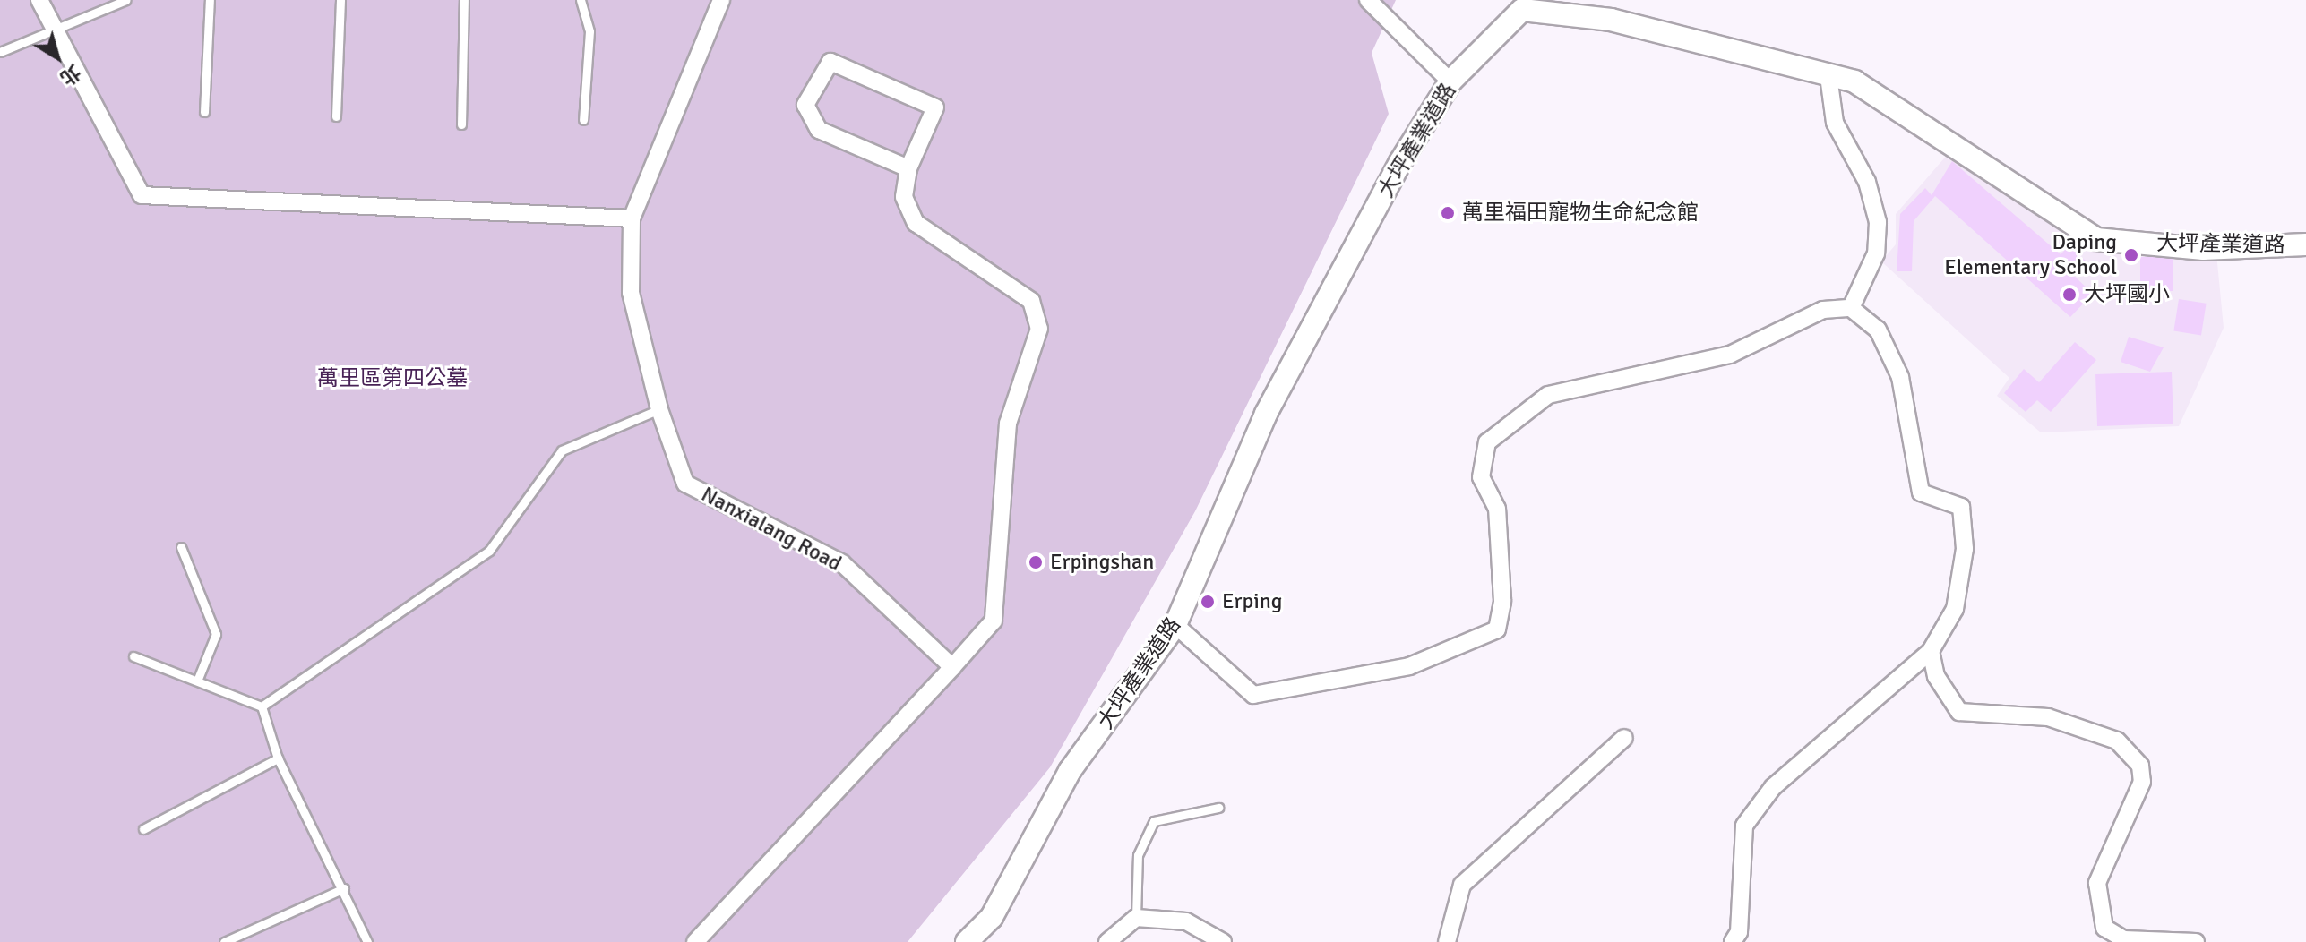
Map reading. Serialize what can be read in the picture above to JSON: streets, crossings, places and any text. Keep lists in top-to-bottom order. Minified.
{"streets":{"street":["大坪產業道路","Nanxialang Road"]},"parks":["萬里區第四公墓"],"places":["萬里福田寵物生命紀念館","Daping Elementary School","大坪國小","Erpingshan","Erping"],"north":"bottom right"}
